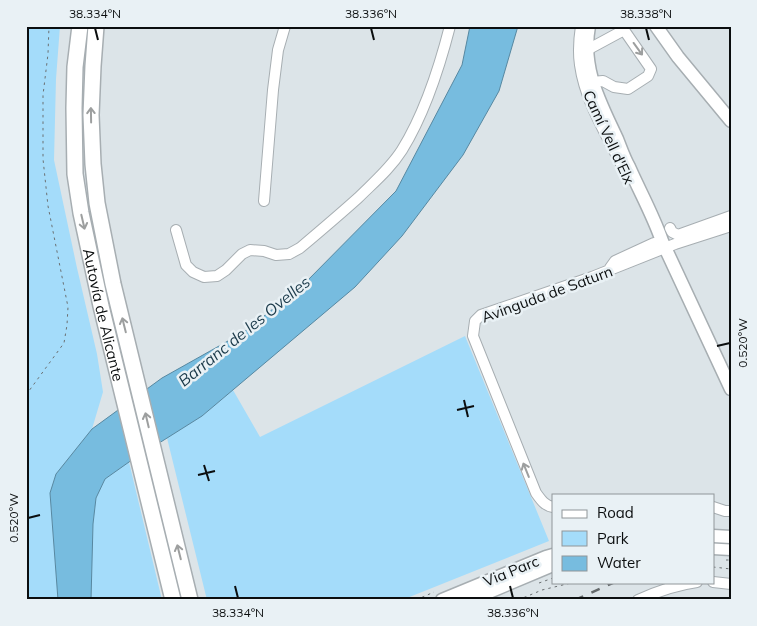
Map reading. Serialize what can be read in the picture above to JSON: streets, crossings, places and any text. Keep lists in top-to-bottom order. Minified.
{"streets":{"highway":["Autovía de Alicante"],"main road":["Camí Vell d'Elx","Via Parc"],"street":["Avinguda de Saturn"]},"crossings":[["Camí Vell d'Elx","Avinguda de Saturn"]],"water":["Barranc de les Ovelles"],"legend":["Road","Park","Water"],"coordinates":["38.334°N","38.336°N","38.338°N","0.520°W"]}
